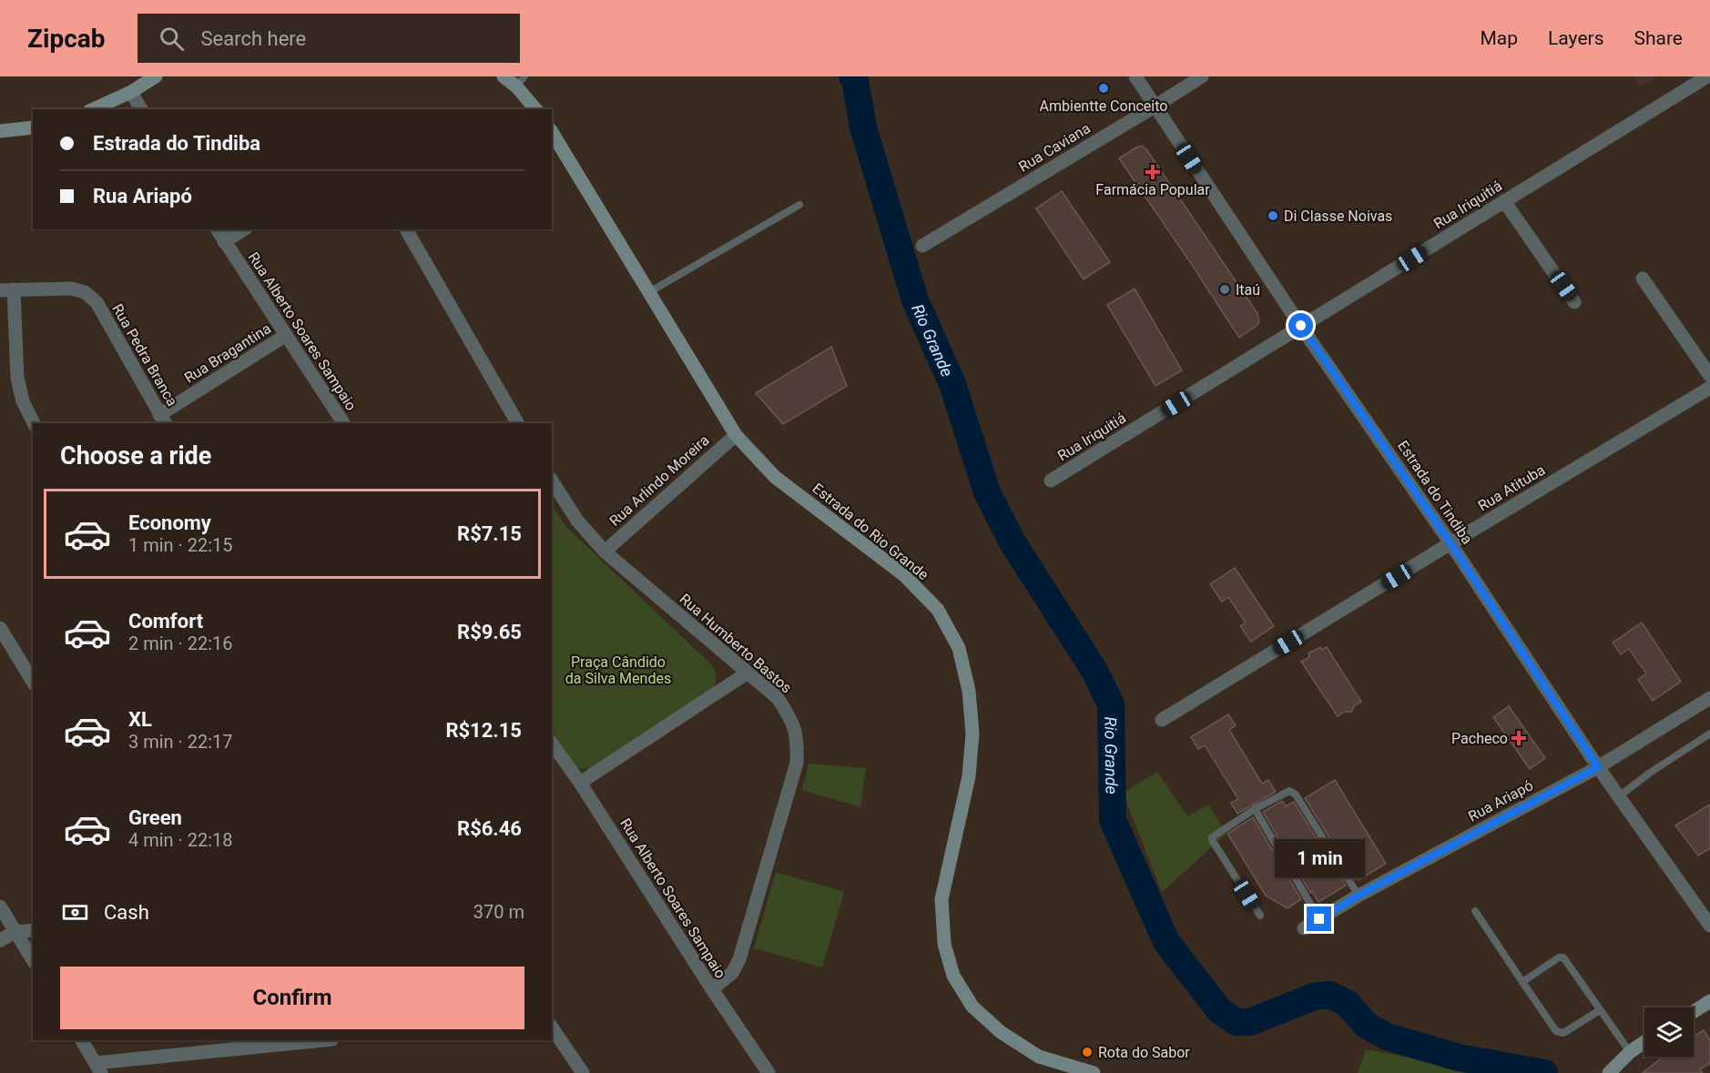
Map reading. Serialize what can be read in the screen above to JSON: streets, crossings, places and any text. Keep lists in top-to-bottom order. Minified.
{"streets":{"main road":["Estrada do Rio Grande"],"street":["Rua Caviana","Rua Iriquitiá","Rua Alberto Soares Sampaio","Rua Bragantina","Rua Pedra Branca","Rua Arlindo Moreira","Rua Atituba","Estrada do Tindiba","Rua Humberto Bastos","Rua Ariapó"]},"crossings":[["Rua Caviana","Estrada do Tindiba"],["Rua Iriquitiá","Estrada do Tindiba"],["Rua Alberto Soares Sampaio","Rua Bragantina"],["Rua Alberto Soares Sampaio","Rua Humberto Bastos"],["Rua Bragantina","Rua Pedra Branca"],["Rua Arlindo Moreira","Estrada do Rio Grande"],["Rua Arlindo Moreira","Rua Humberto Bastos"],["Rua Atituba","Estrada do Tindiba"],["Estrada do Tindiba","Rua Ariapó"]],"water":["Rio Grande"],"parks":["Praça Cândido da Silva Mendes"],"places":{"other":["Ambientte Conceito","Di Classe Noivas","Itaú","Rota do Sabor"],"health":["Farmácia Popular","Pacheco"]},"page":{"header":"Zipcab","search":"Search here","nav":["Map","Layers","Share"],"banner":["Estrada do Tindiba","Rua Ariapó"],"heading":"Choose a ride","list":[{"name":"Economy","note":"1 min · 22:15","value":"R$7.15"},{"name":"Comfort","note":"2 min · 22:16","value":"R$9.65"},{"name":"XL","note":"3 min · 22:17","value":"R$12.15"},{"name":"Green","note":"4 min · 22:18","value":"R$6.46"}],"bubble":"1 min","pay":["Cash","370 m"],"buttons":"Confirm"}}
